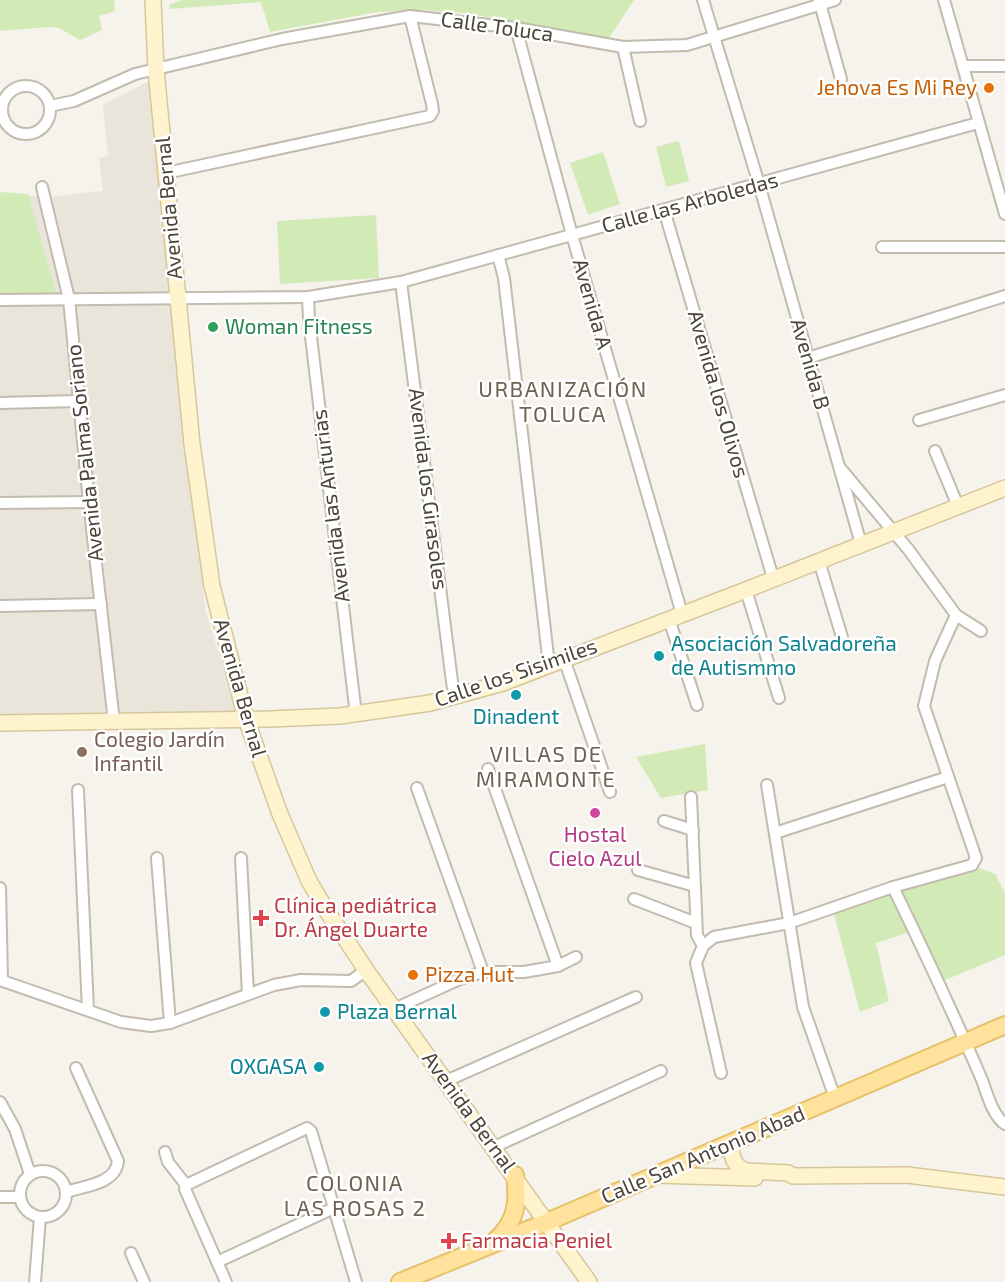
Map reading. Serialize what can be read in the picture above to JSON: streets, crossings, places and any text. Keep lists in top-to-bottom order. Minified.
{"streets":{"main road":["Avenida Bernal","Calle los Sisimiles","Calle San Antonio Abad"],"street":["Calle Toluca","Calle las Arboledas","Avenida A","Avenida B","Avenida los Olivos","Avenida Palma Soriano","Avenida los Girasoles","Avenida las Anturias"]},"crossings":[["Calle Toluca","Avenida Bernal"],["Calle Toluca","Avenida A"],["Calle Toluca","Avenida B"],["Calle las Arboledas","Avenida Bernal"],["Calle las Arboledas","Avenida A"],["Calle las Arboledas","Avenida B"],["Calle las Arboledas","Avenida los Olivos"],["Calle las Arboledas","Avenida Palma Soriano"],["Calle las Arboledas","Avenida los Girasoles"],["Calle las Arboledas","Avenida las Anturias"],["Avenida Bernal","Calle los Sisimiles"],["Avenida Bernal","Calle San Antonio Abad"],["Avenida A","Calle los Sisimiles"],["Avenida B","Calle los Sisimiles"],["Avenida los Olivos","Calle los Sisimiles"],["Avenida Palma Soriano","Calle los Sisimiles"],["Avenida los Girasoles","Calle los Sisimiles"],["Avenida las Anturias","Calle los Sisimiles"]],"districts":["URBANIZACIÓN TOLUCA","VILLAS DE MIRAMONTE","COLONIA LAS ROSAS 2"],"places":{"other":["Jehova Es Mi Rey","Woman Fitness","Asociación Salvadoreña de Autismmo","Dinadent","Colegio Jardín Infantil","Hostal Cielo Azul","Pizza Hut","Plaza Bernal","OXGASA"],"health":["Clínica pediátrica Dr. Ángel Duarte","Farmacia Peniel"]}}
